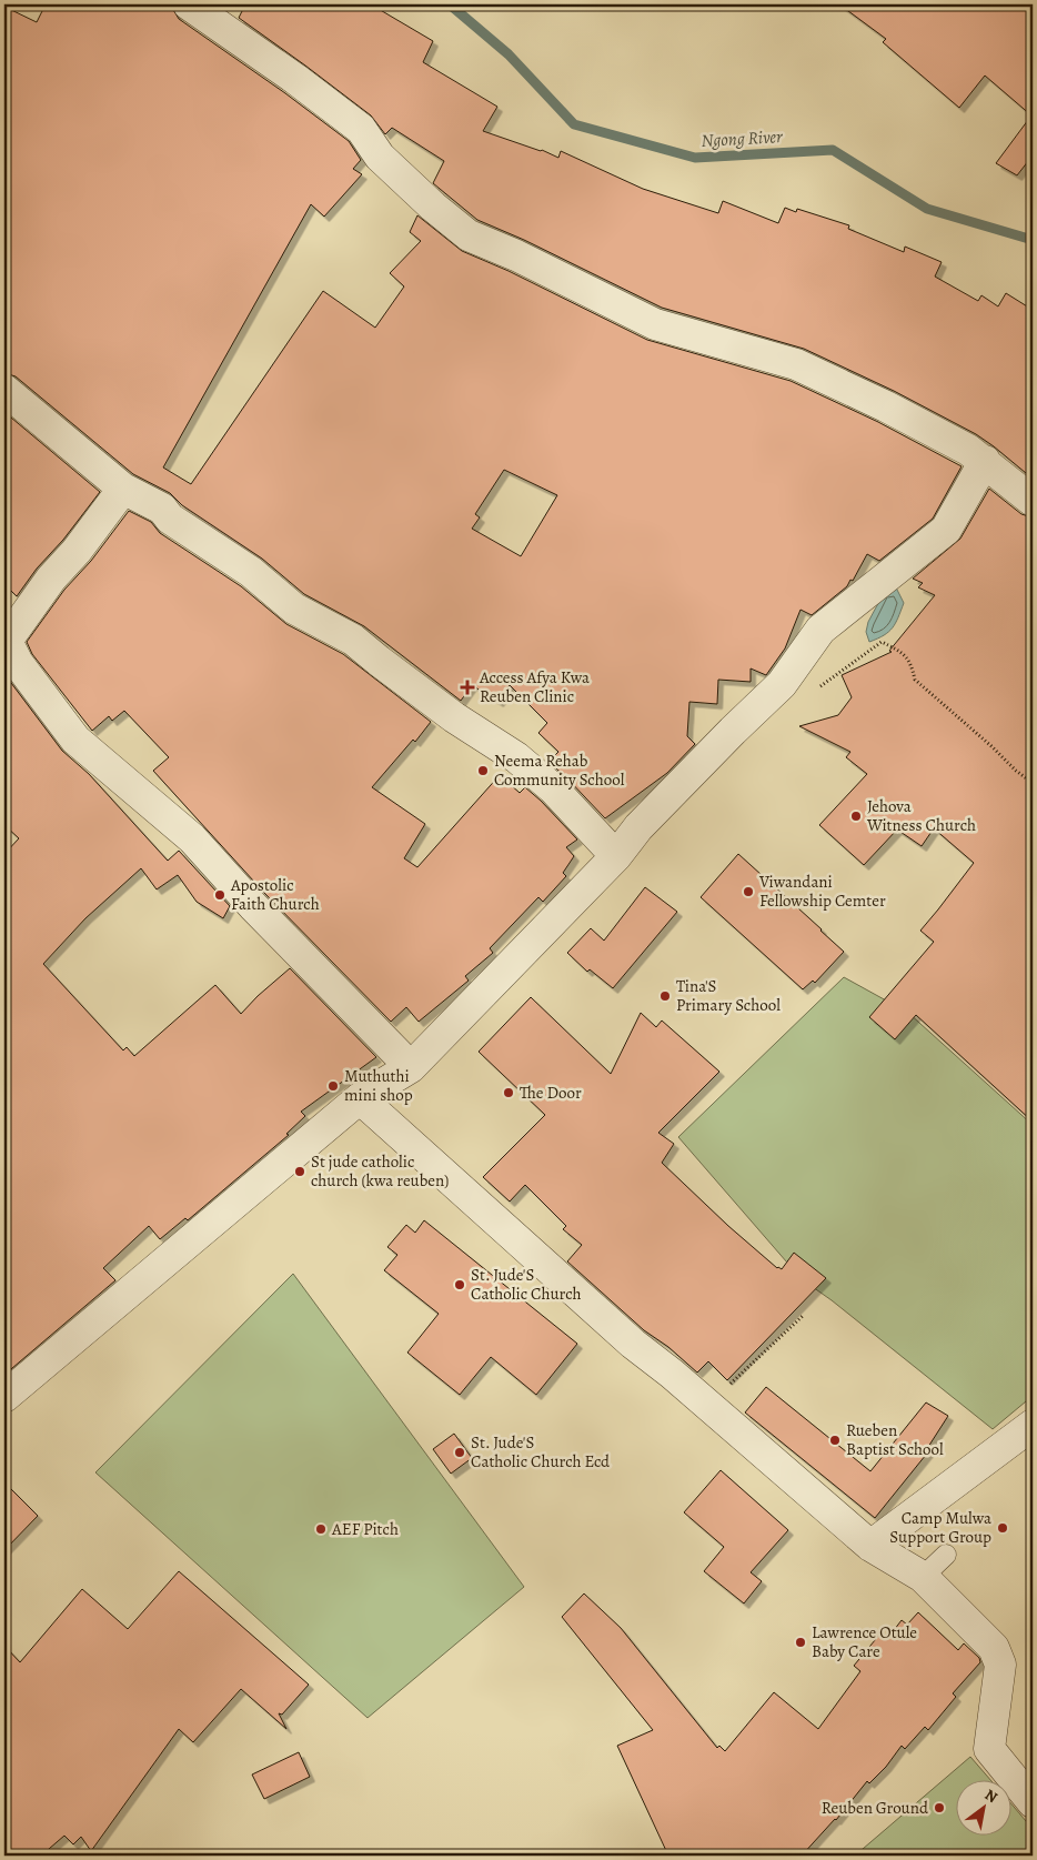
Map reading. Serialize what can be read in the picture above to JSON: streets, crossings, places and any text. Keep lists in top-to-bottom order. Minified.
{"water":["Ngong River"],"places":{"health":["Access Afya Kwa Reuben Clinic"],"other":["Neema Rehab Community School","Jehova Witness Church","Viwandani Fellowship Cemter","Apostolic Faith Church","Tina'S Primary School","Muthuthi mini shop","The Door","St jude catholic church (kwa reuben)","St. Jude'S Catholic Church","Rueben Baptist School","St. Jude'S Catholic Church Ecd","Camp Mulwa Support Group","AEF Pitch","Lawrence Otule Baby Care","Reuben Ground"]},"north":"top right"}
